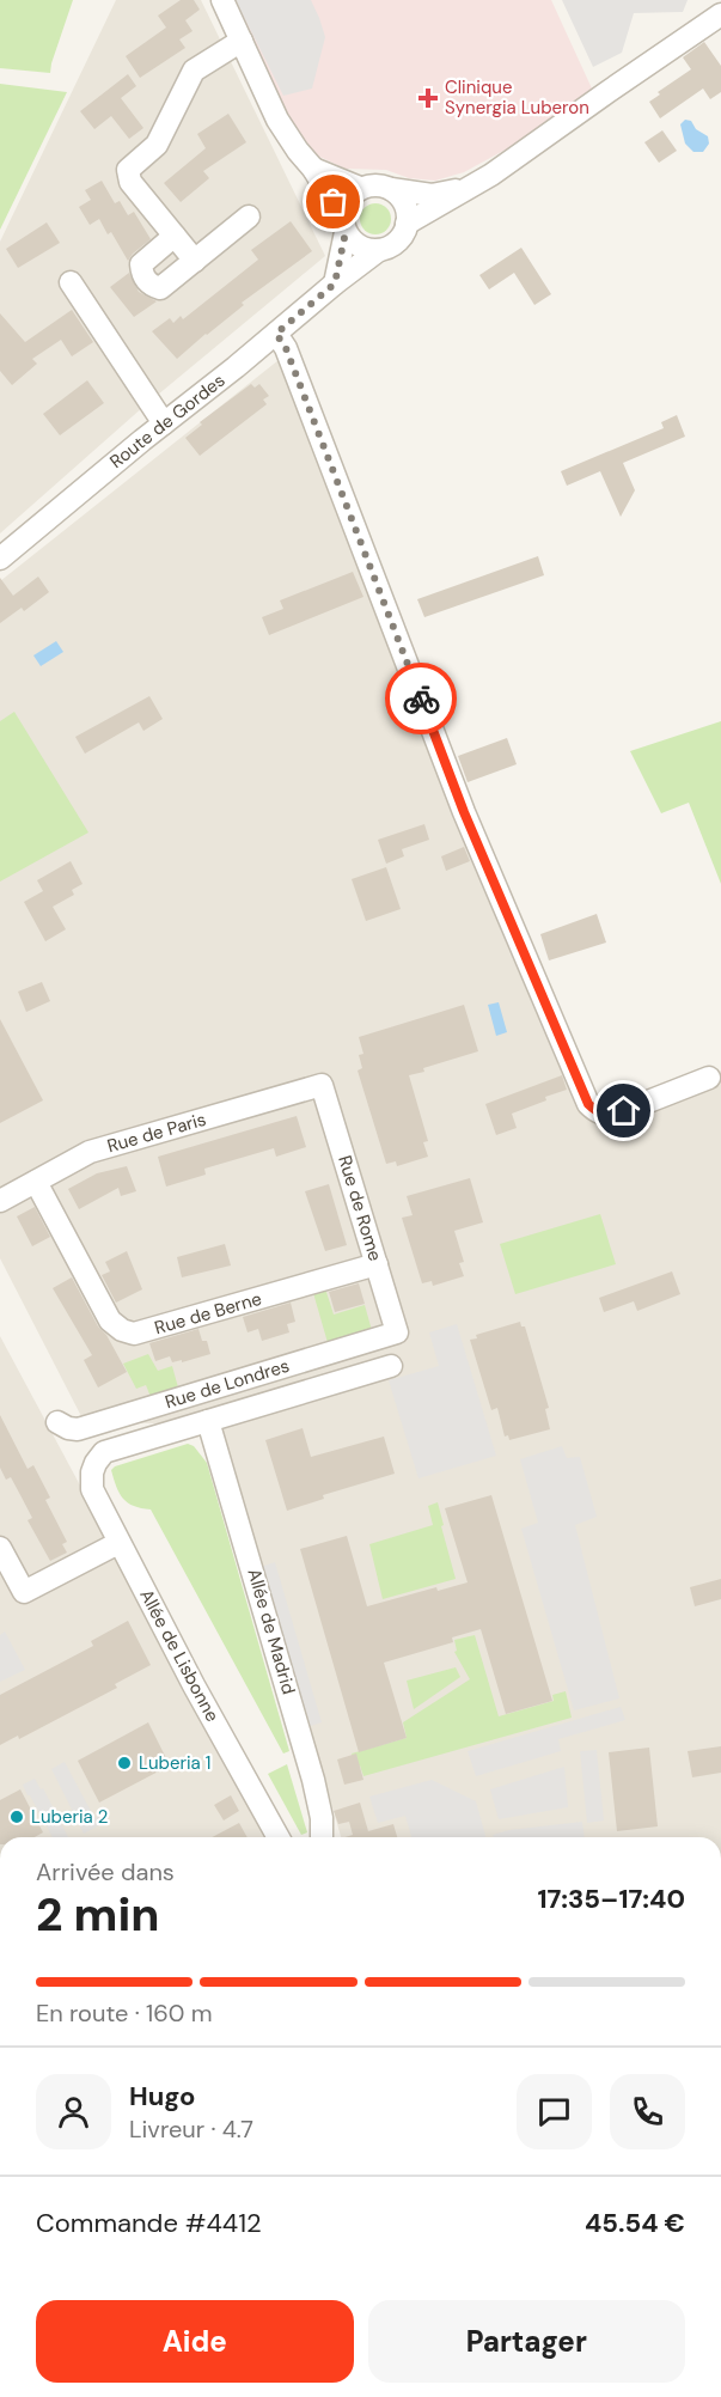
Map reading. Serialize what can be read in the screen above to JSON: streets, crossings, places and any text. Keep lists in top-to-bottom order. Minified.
{"streets":{"street":["Route de Gordes","Rue de Paris","Rue de Rome","Rue de Berne","Rue de Londres","Allée de Madrid","Allée de Lisbonne"]},"crossings":[["Rue de Paris","Rue de Rome"],["Rue de Paris","Rue de Berne"],["Rue de Rome","Rue de Berne"],["Rue de Rome","Rue de Londres"],["Allée de Madrid","Allée de Lisbonne"]],"places":{"health":["Clinique Synergia Luberon"],"other":["Luberia 1","Luberia 2"]},"page":{"heading":["2 min","Arrivée dans","17:35–17:40"],"panel":["Hugo","Livreur · 4.7","Commande #4412","45.54 €"],"bar":"En route · 160 m","buttons":["Aide","Partager"]}}
